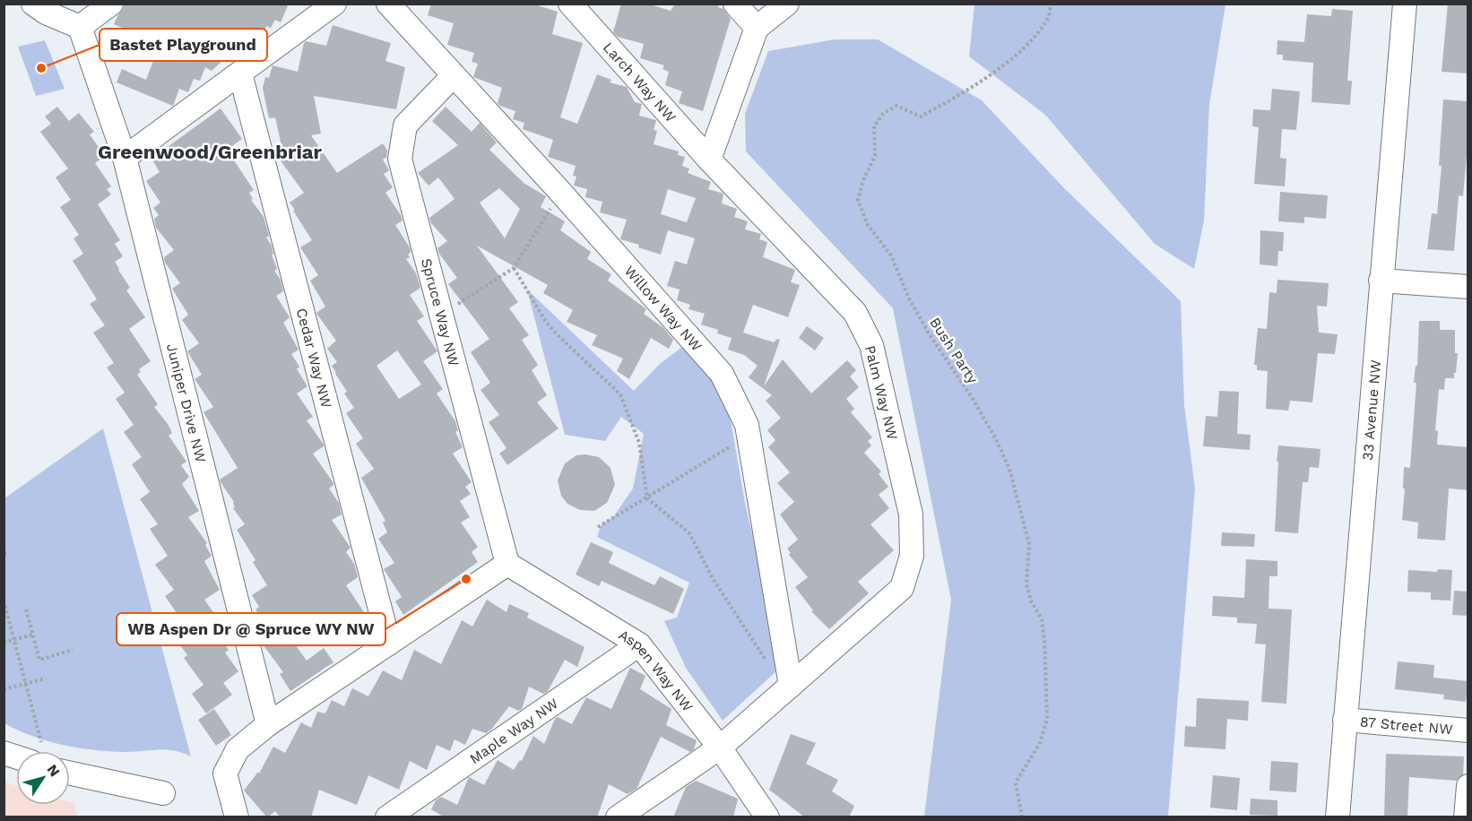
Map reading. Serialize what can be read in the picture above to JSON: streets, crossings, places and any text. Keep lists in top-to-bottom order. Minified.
{"streets":{"street":["Larch Way NW","Willow Way NW","Spruce Way NW","Cedar Way NW","Palm Way NW","Juniper Drive NW","33 Avenue NW","Aspen Way NW","87 Street NW","Maple Way NW"],"path":["Bush Party"]},"crossings":[["Larch Way NW","Palm Way NW"],["Willow Way NW","Spruce Way NW"],["Willow Way NW","Palm Way NW"],["Spruce Way NW","Aspen Way NW"],["Palm Way NW","Aspen Way NW"],["33 Avenue NW","87 Street NW"],["Aspen Way NW","Maple Way NW"]],"districts":["Greenwood/Greenbriar"],"places":["Bastet Playground","WB Aspen Dr @ Spruce WY NW"],"north":"top right"}
